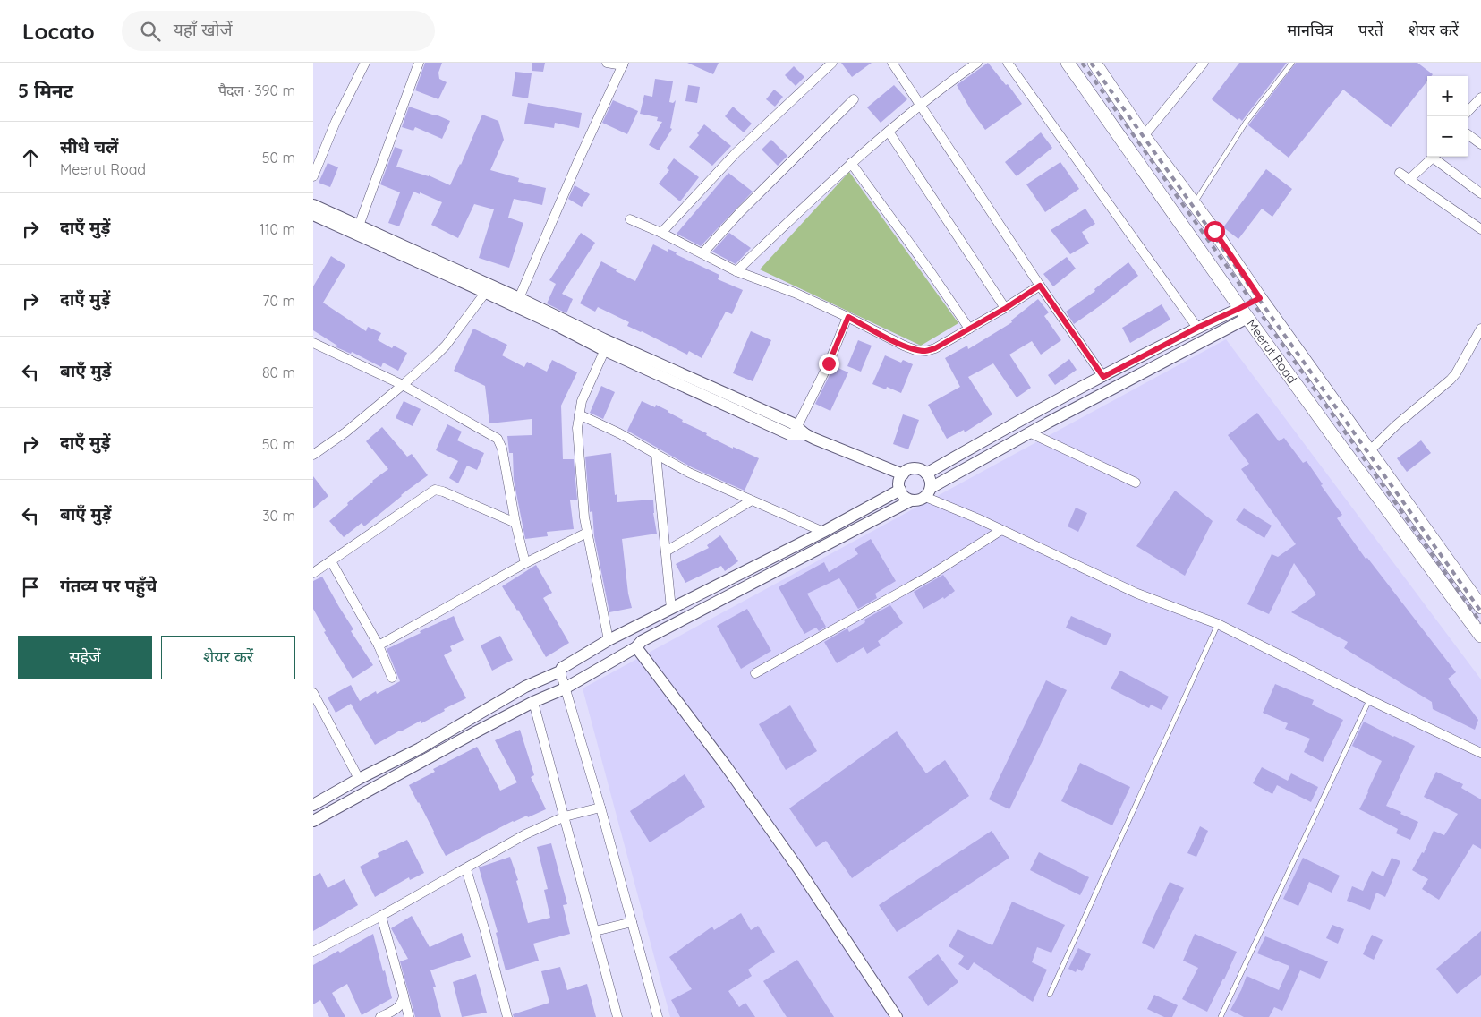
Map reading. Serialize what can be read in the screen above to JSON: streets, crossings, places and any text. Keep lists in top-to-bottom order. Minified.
{"streets":{"main road":["Meerut Road"]},"page":{"header":"Locato","search":"यहाँ खोजें","nav":["मानचित्र","परतें","शेयर करें"],"heading":["5 मिनट","पैदल · 390 m"],"map_buttons":["+","−"],"list":[["सीधे चलें","Meerut Road","50 m"],["दाएँ मुड़ें","110 m"],["दाएँ मुड़ें","70 m"],["बाएँ मुड़ें","80 m"],["दाएँ मुड़ें","50 m"],["बाएँ मुड़ें","30 m"],"गंतव्य पर पहुँचे"],"buttons":["सहेजें","शेयर करें"]}}
